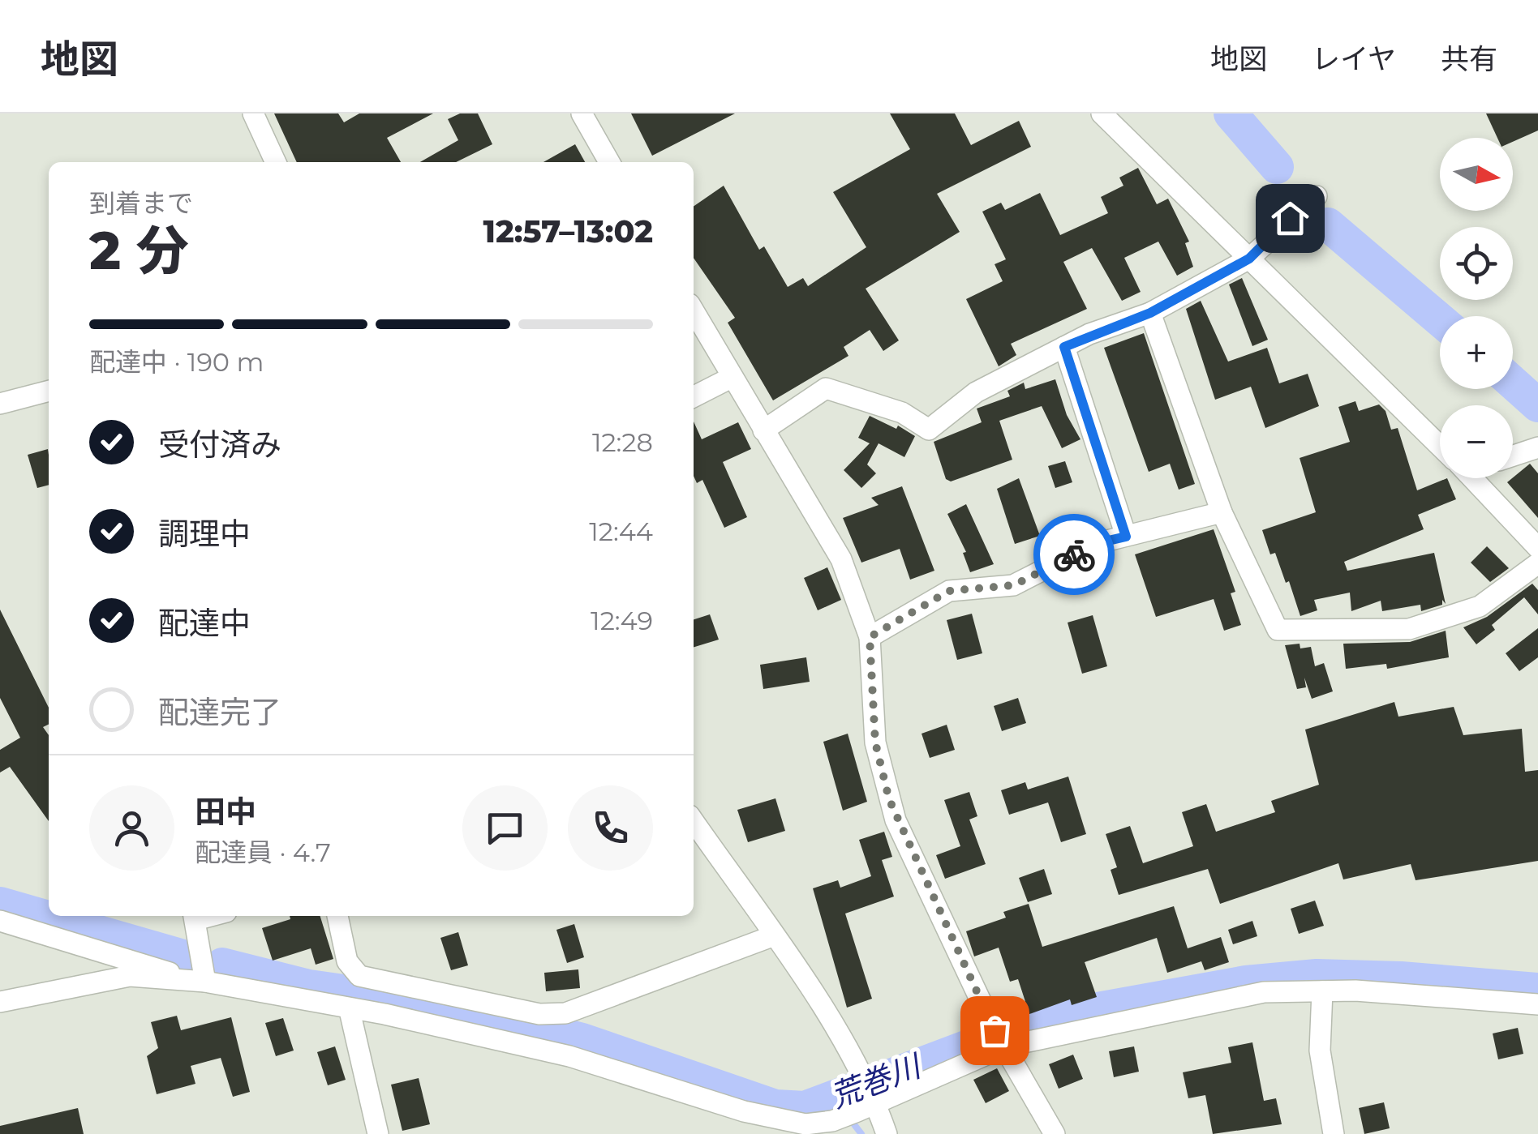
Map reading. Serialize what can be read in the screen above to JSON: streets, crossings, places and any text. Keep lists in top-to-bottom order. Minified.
{"water":["荒巻川"],"north":"right","page":{"header":"地図","nav":["地図","レイヤ","共有"],"map_buttons":["+","−"],"heading":["2 分","到着まで","12:57–13:02"],"panel":["田中","配達員 · 4.7"],"bar":"配達中 · 190 m","list":[["受付済み","12:28"],["調理中","12:44"],["配達中","12:49"],"配達完了"]}}
